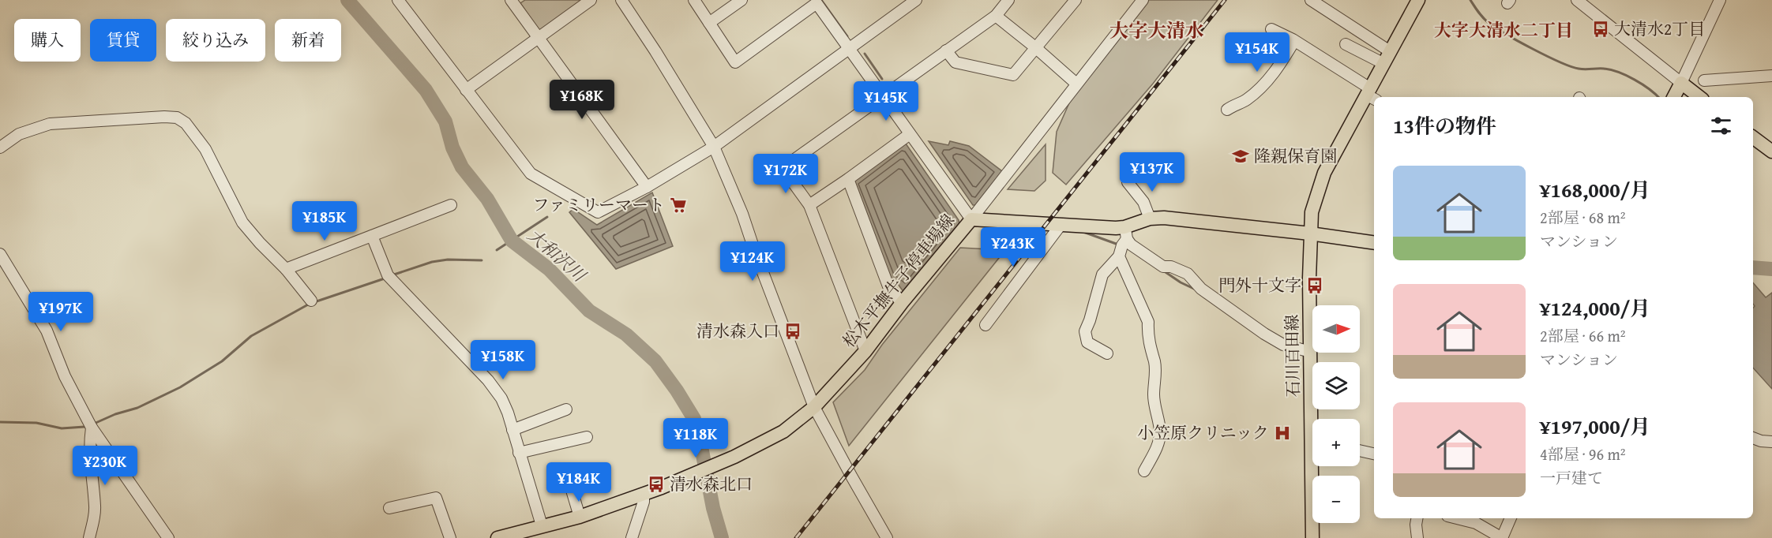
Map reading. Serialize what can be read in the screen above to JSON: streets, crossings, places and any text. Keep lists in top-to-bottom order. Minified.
{"streets":{"main road":["松木平撫牛子停車場線","石川百田線"]},"crossings":[["松木平撫牛子停車場線","石川百田線"]],"districts":["大字大清水二丁目","大字大清水"],"water":["大和沢川"],"places":{"bus stop":["大清水2丁目","門外十文字","清水森入口","清水森北口"],"school or university":["隆親保育園"],"supermarket":["ファミリーマート"],"hospital":["小笠原クリニック"]},"north":"right","page":{"chip":["購入","賃貸","絞り込み","新着"],"price":["¥154K","¥168K","¥145K","¥137K","¥172K","¥185K","¥243K","¥124K","¥197K","¥158K","¥118K","¥230K","¥184K"],"heading":"13件の物件","list":[{"name":"¥168,000/月","note":"2部屋 · 68 m² · マンション"},{"name":"¥124,000/月","note":"2部屋 · 66 m² · マンション"},{"name":"¥197,000/月","note":"4部屋 · 96 m² · 一戸建て"}],"map_buttons":["+","−"]}}
